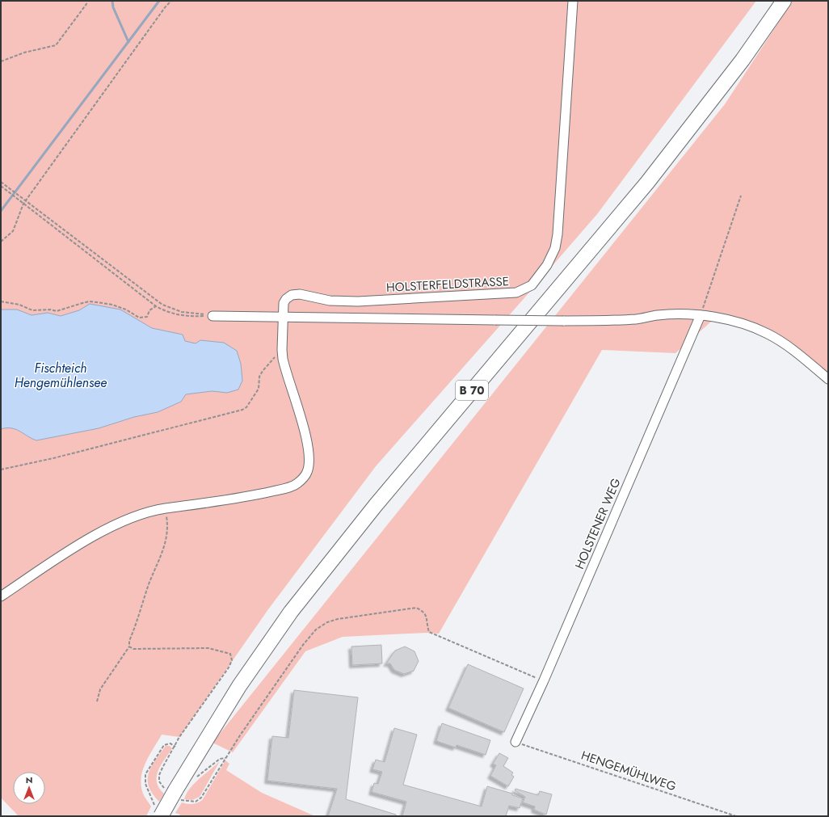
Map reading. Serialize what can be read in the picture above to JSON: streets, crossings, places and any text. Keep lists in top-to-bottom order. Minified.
{"streets":{"main road":["B 70"],"street":["HOLSTERFELDSTRASSE","HOLSTENER WEG"],"path":["HENGEMÜHLWEG"]},"crossings":[["HOLSTENER WEG","HENGEMÜHLWEG"]],"water":["Fischteich Hengemühlensee"],"north":"top"}
